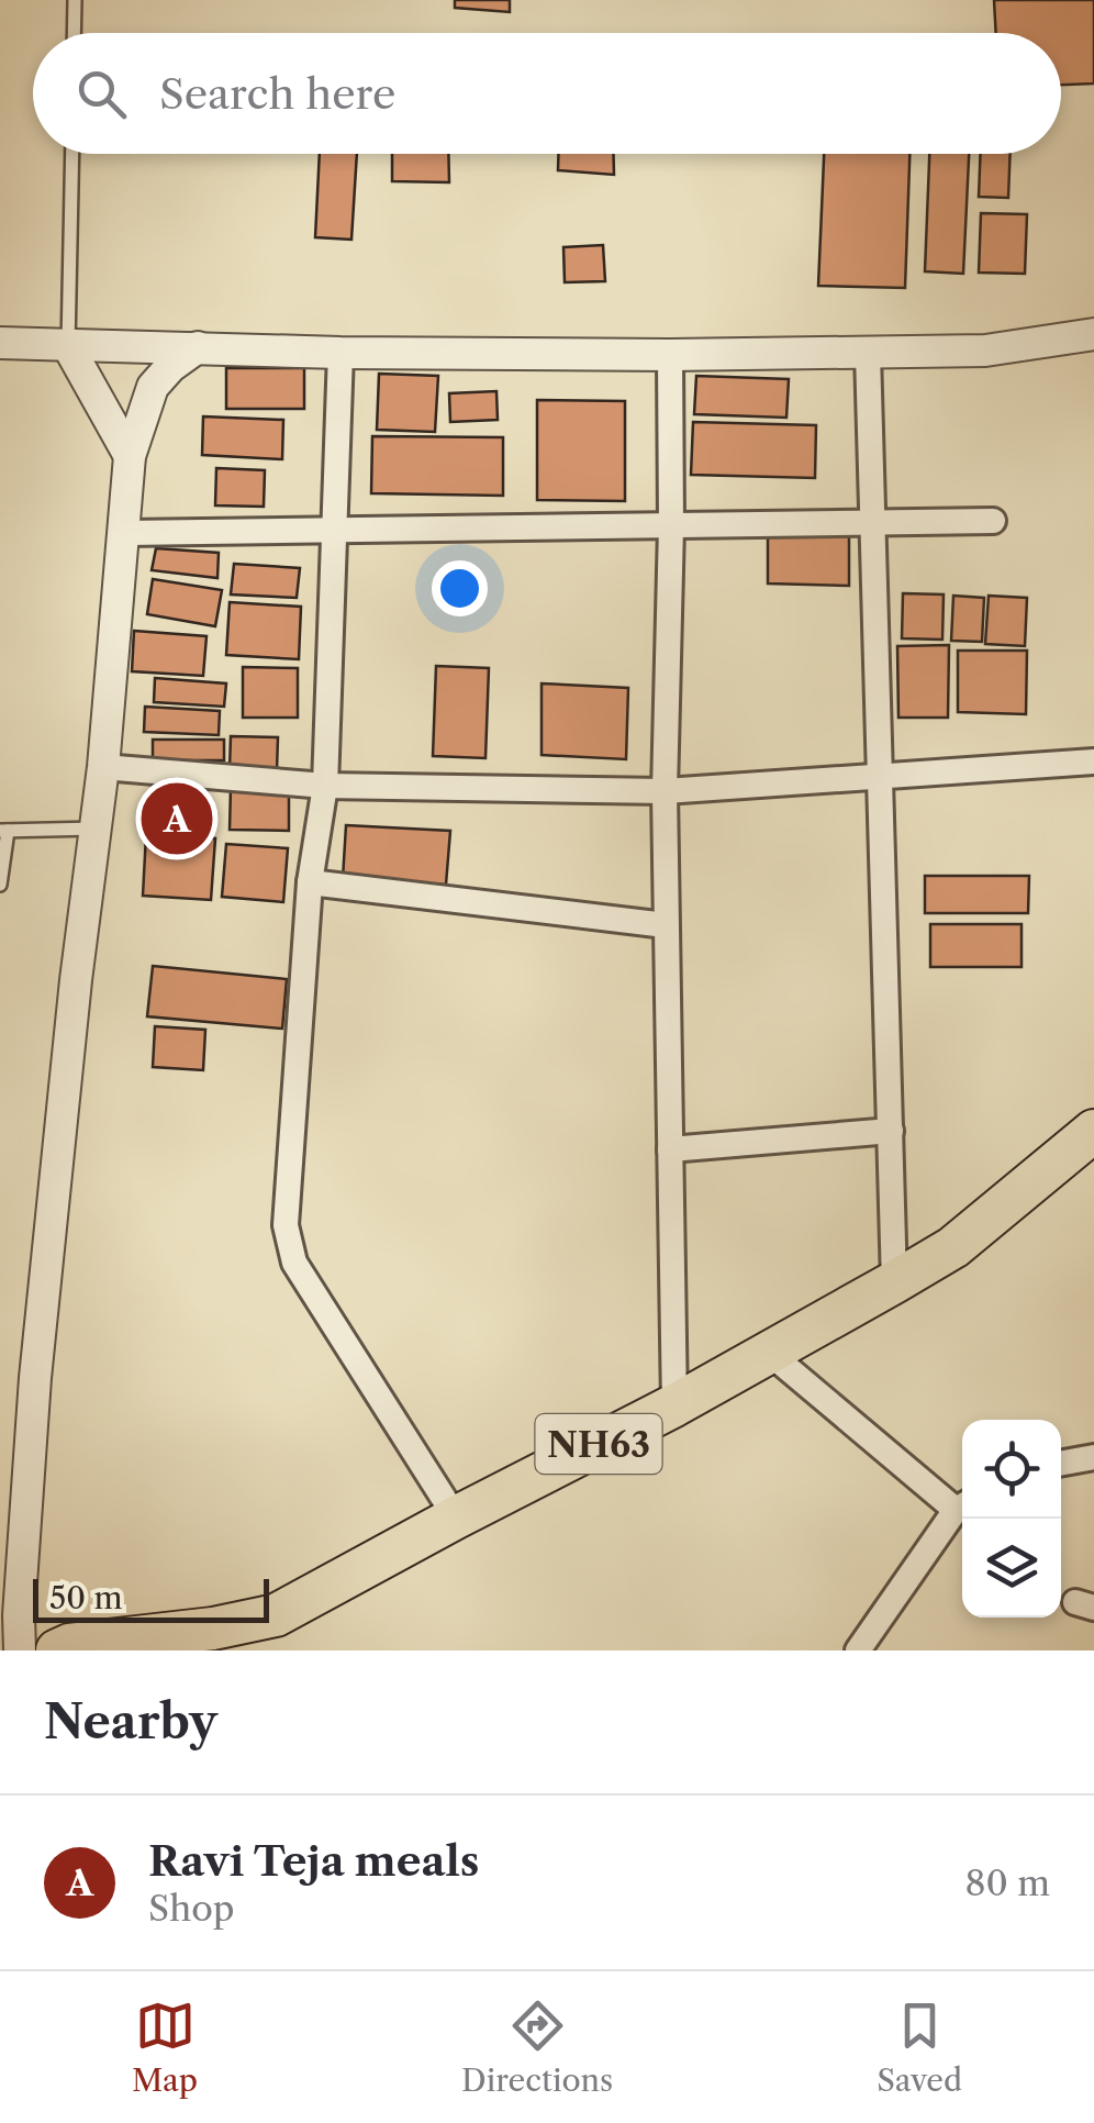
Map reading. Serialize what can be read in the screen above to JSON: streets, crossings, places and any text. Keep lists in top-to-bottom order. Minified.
{"streets":{"highway":["NH63"]},"scale_bar":"50 m","page":{"search":"Search here","pins":"A","scale":"50 m","heading":"Nearby","list":[{"mark":"A","name":"Ravi Teja meals","note":"Shop","value":"80 m"}],"nav":["Map","Directions","Saved"]}}
